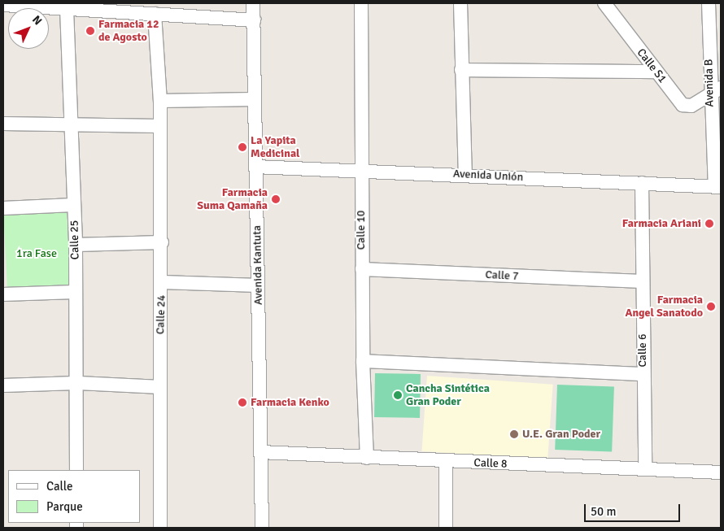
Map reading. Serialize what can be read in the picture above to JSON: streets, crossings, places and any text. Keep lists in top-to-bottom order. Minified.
{"streets":{"street":["Calle S1","Avenida B","Avenida Unión","Calle 10","Calle 25","Avenida Kantuta","Calle 7","Calle 24","Calle 6","Calle 8"]},"crossings":[["Calle S1","Avenida B"],["Avenida B","Avenida Unión"],["Avenida Unión","Calle 10"],["Avenida Unión","Avenida Kantuta"],["Avenida Unión","Calle 6"],["Calle 10","Calle 7"],["Calle 10","Calle 8"],["Avenida Kantuta","Calle 8"],["Calle 7","Calle 6"],["Calle 6","Calle 8"]],"parks":["1ra Fase"],"places":["Farmacia 12 de Agosto","La Yapita Medicinal","Farmacia Suma Qamaña","Farmacia Ariani","Farmacia Angel Sanatodo","Cancha Sintética Gran Poder","Farmacia Kenko","U.E. Gran Poder"],"legend":["Calle","Parque"],"scale_bar":"50 m","north":"top right"}
